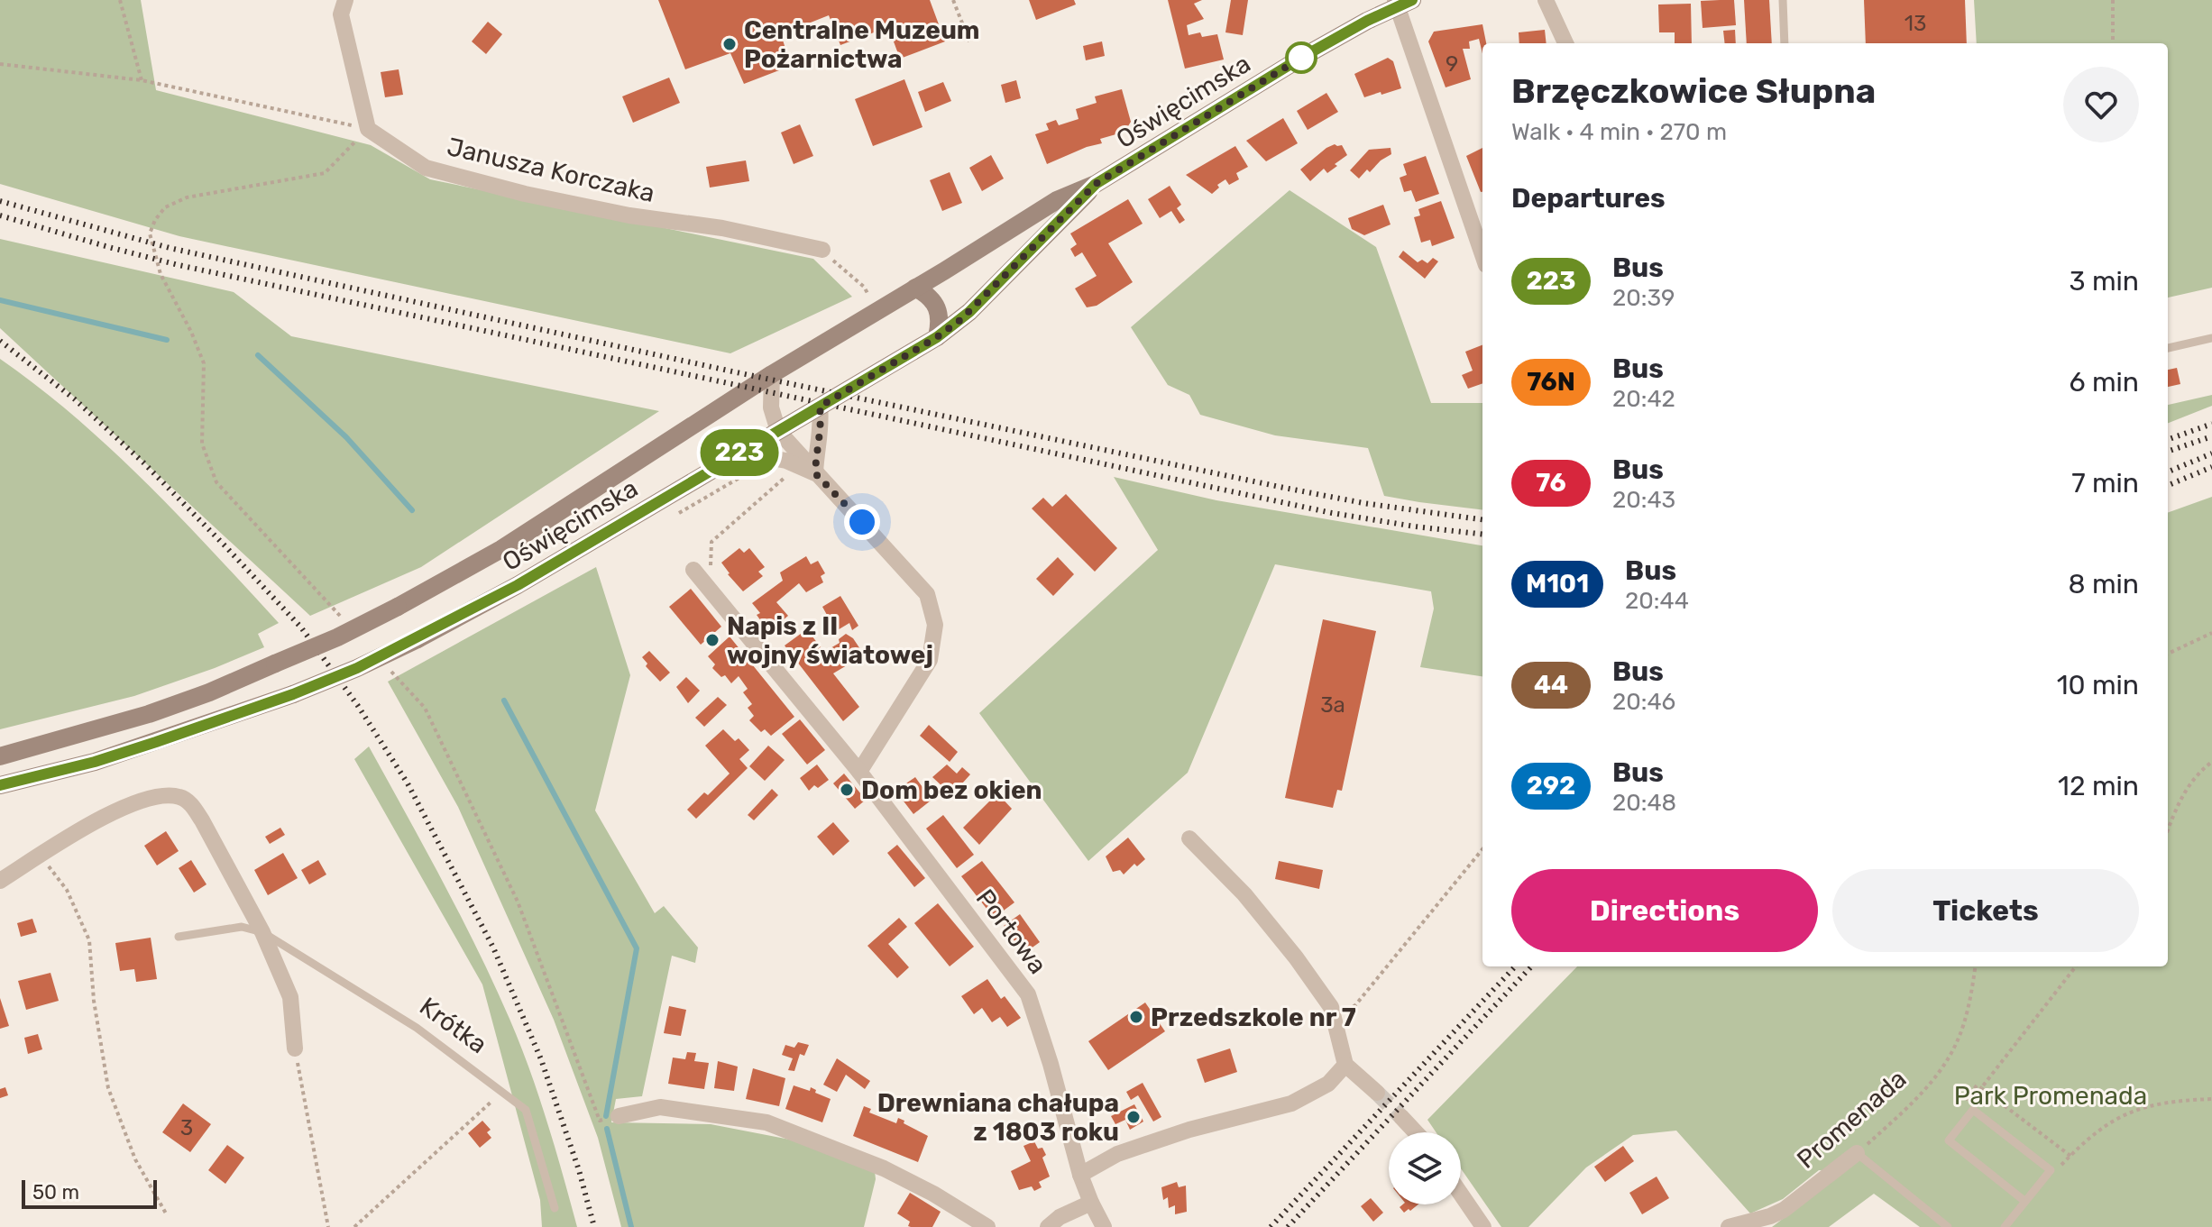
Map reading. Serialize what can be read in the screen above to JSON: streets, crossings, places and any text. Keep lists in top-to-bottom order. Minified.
{"streets":{"main road":["Oświęcimska"],"street":["Janusza Korczaka","Portowa","Krótka","Promenada"]},"parks":["Park Promenada"],"places":["Centralne Muzeum Pożarnictwa","Napis z II wojny światowej","Dom bez okien","Przedszkole nr 7","Drewniana chałupa z 1803 roku"],"lines":["bus line 223"],"house_numbers":["13","9","3a","3"],"scale_bar":"50 m","page":{"on_map":"223","heading":[["Brzęczkowice Słupna","Walk · 4 min · 270 m"],"Departures"],"list":[{"mark":"223","name":"Bus","note":"20:39","value":"3 min"},{"mark":"76N","name":"Bus","note":"20:42","value":"6 min"},{"mark":"76","name":"Bus","note":"20:43","value":"7 min"},{"mark":"M101","name":"Bus","note":"20:44","value":"8 min"},{"mark":"44","name":"Bus","note":"20:46","value":"10 min"},{"mark":"292","name":"Bus","note":"20:48","value":"12 min"}],"buttons":["Directions","Tickets"],"scale":"50 m"}}
